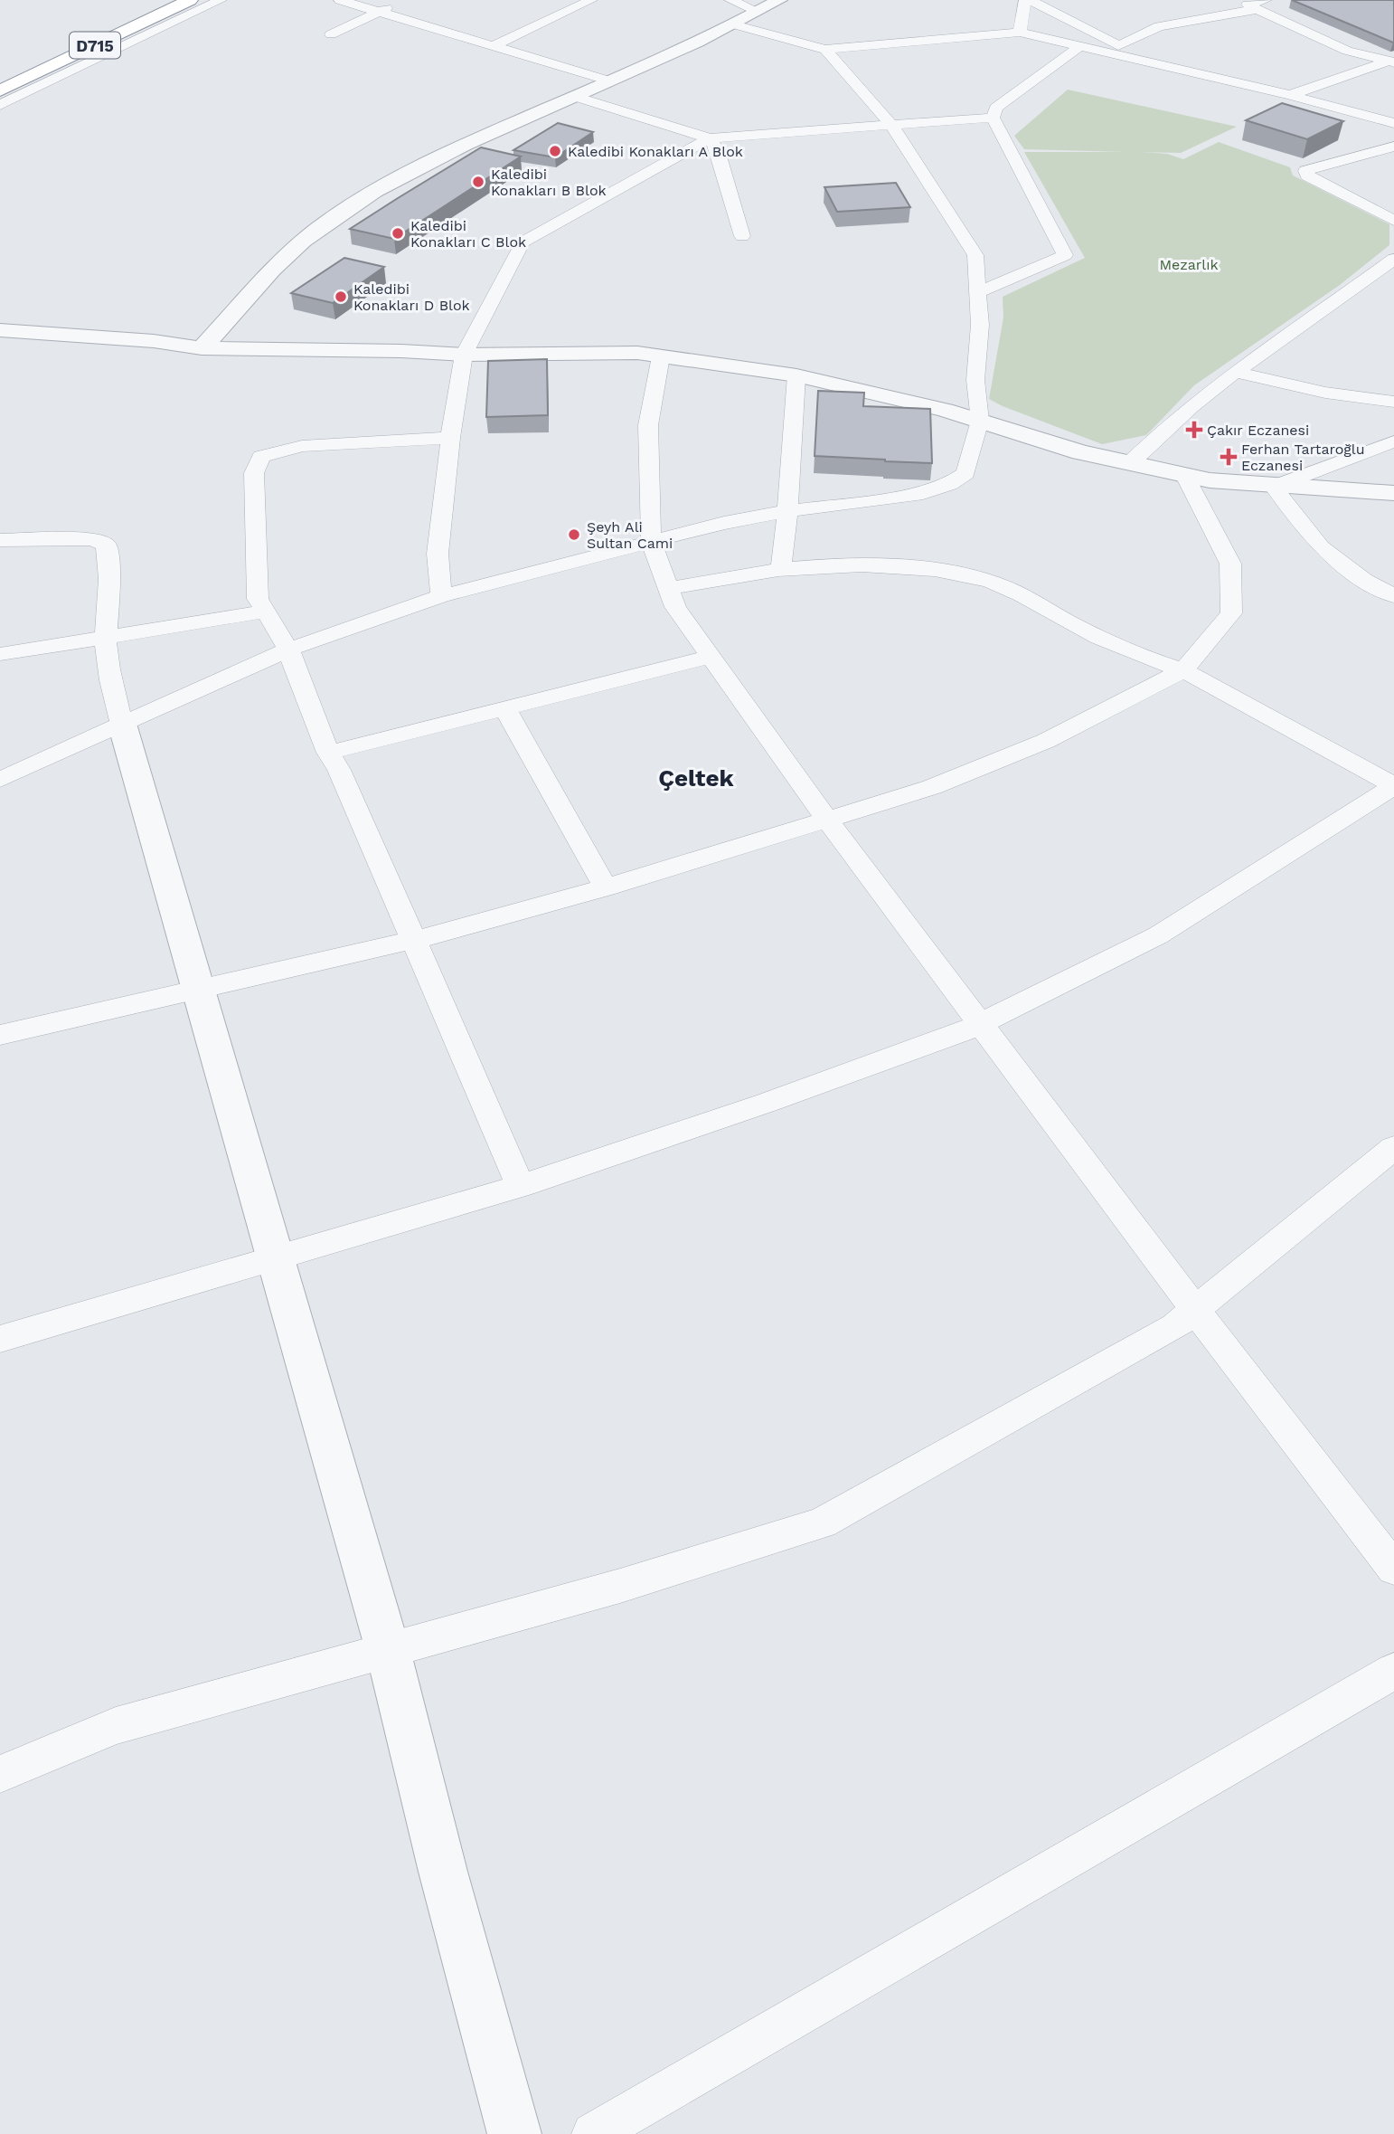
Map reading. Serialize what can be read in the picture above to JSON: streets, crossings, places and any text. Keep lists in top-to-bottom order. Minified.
{"streets":{"highway":["D715"]},"districts":["Çeltek"],"parks":["Mezarlık"],"places":{"other":["Kaledibi Konakları A Blok","Kaledibi Konakları B Blok","Kaledibi Konakları C Blok","Kaledibi Konakları D Blok","Şeyh Ali Sultan Cami"],"health":["Çakır Eczanesi","Ferhan Tartaroğlu Eczanesi"]}}
